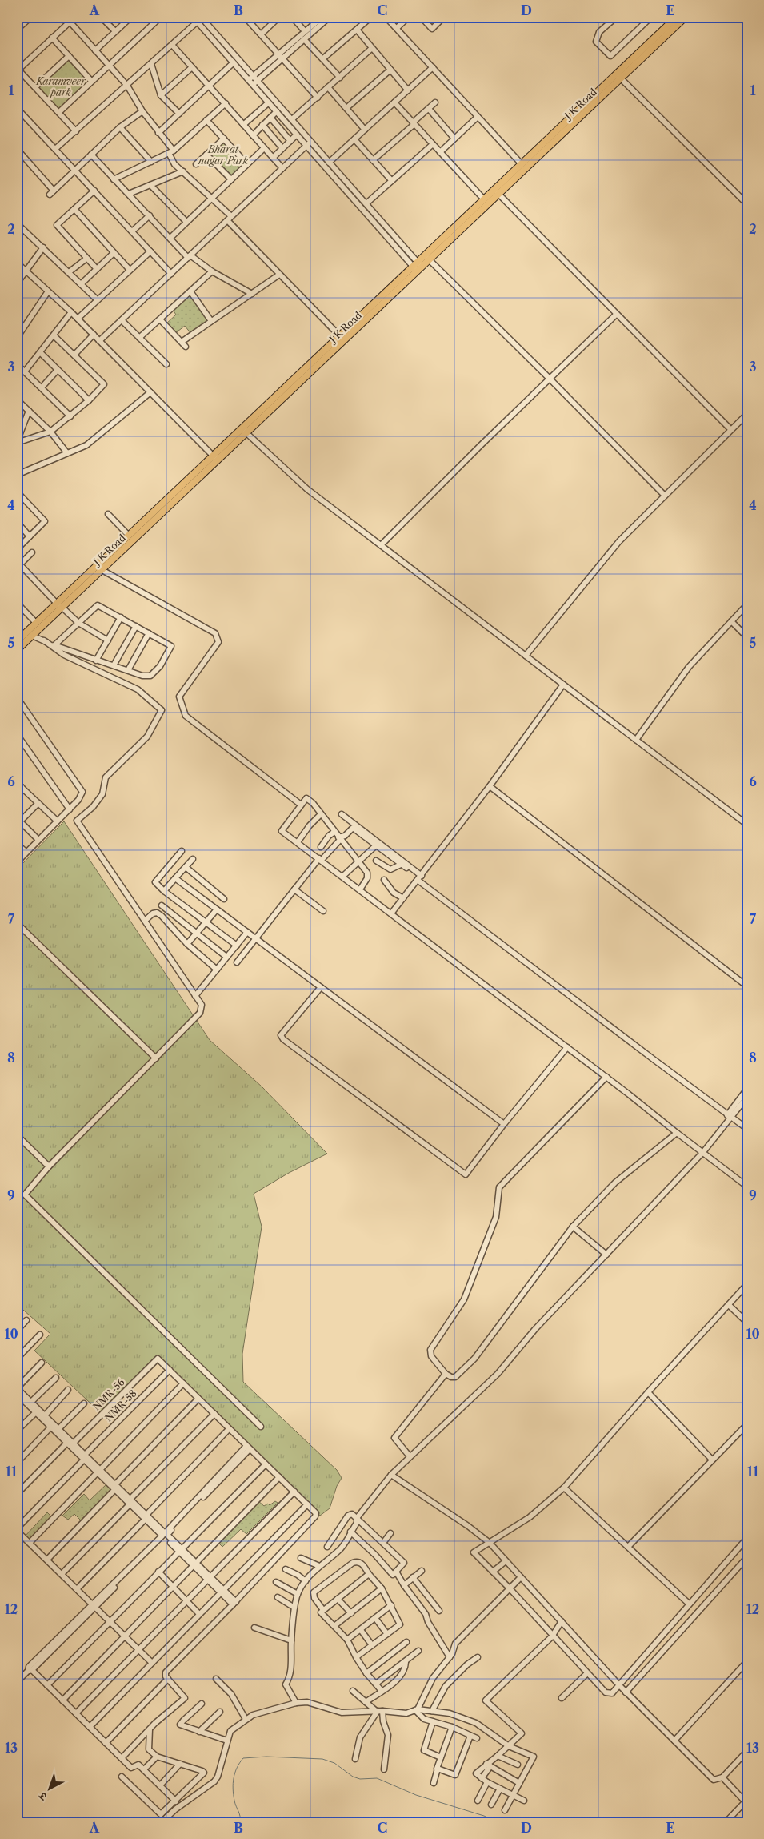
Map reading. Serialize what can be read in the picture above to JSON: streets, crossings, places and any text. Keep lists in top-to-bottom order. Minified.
{"streets":{"main road":["J K Road"],"street":["NMR-56","NMR-58"]},"crossings":[["NMR-56","NMR-58"]],"parks":["Karamveer park","Bharat nagar Park"],"north":"bottom left","grid":{"columns":["A","B","C","D","E"],"rows":["1","2","3","4","5","6","7","8","9","10","11","12","13"]}}
